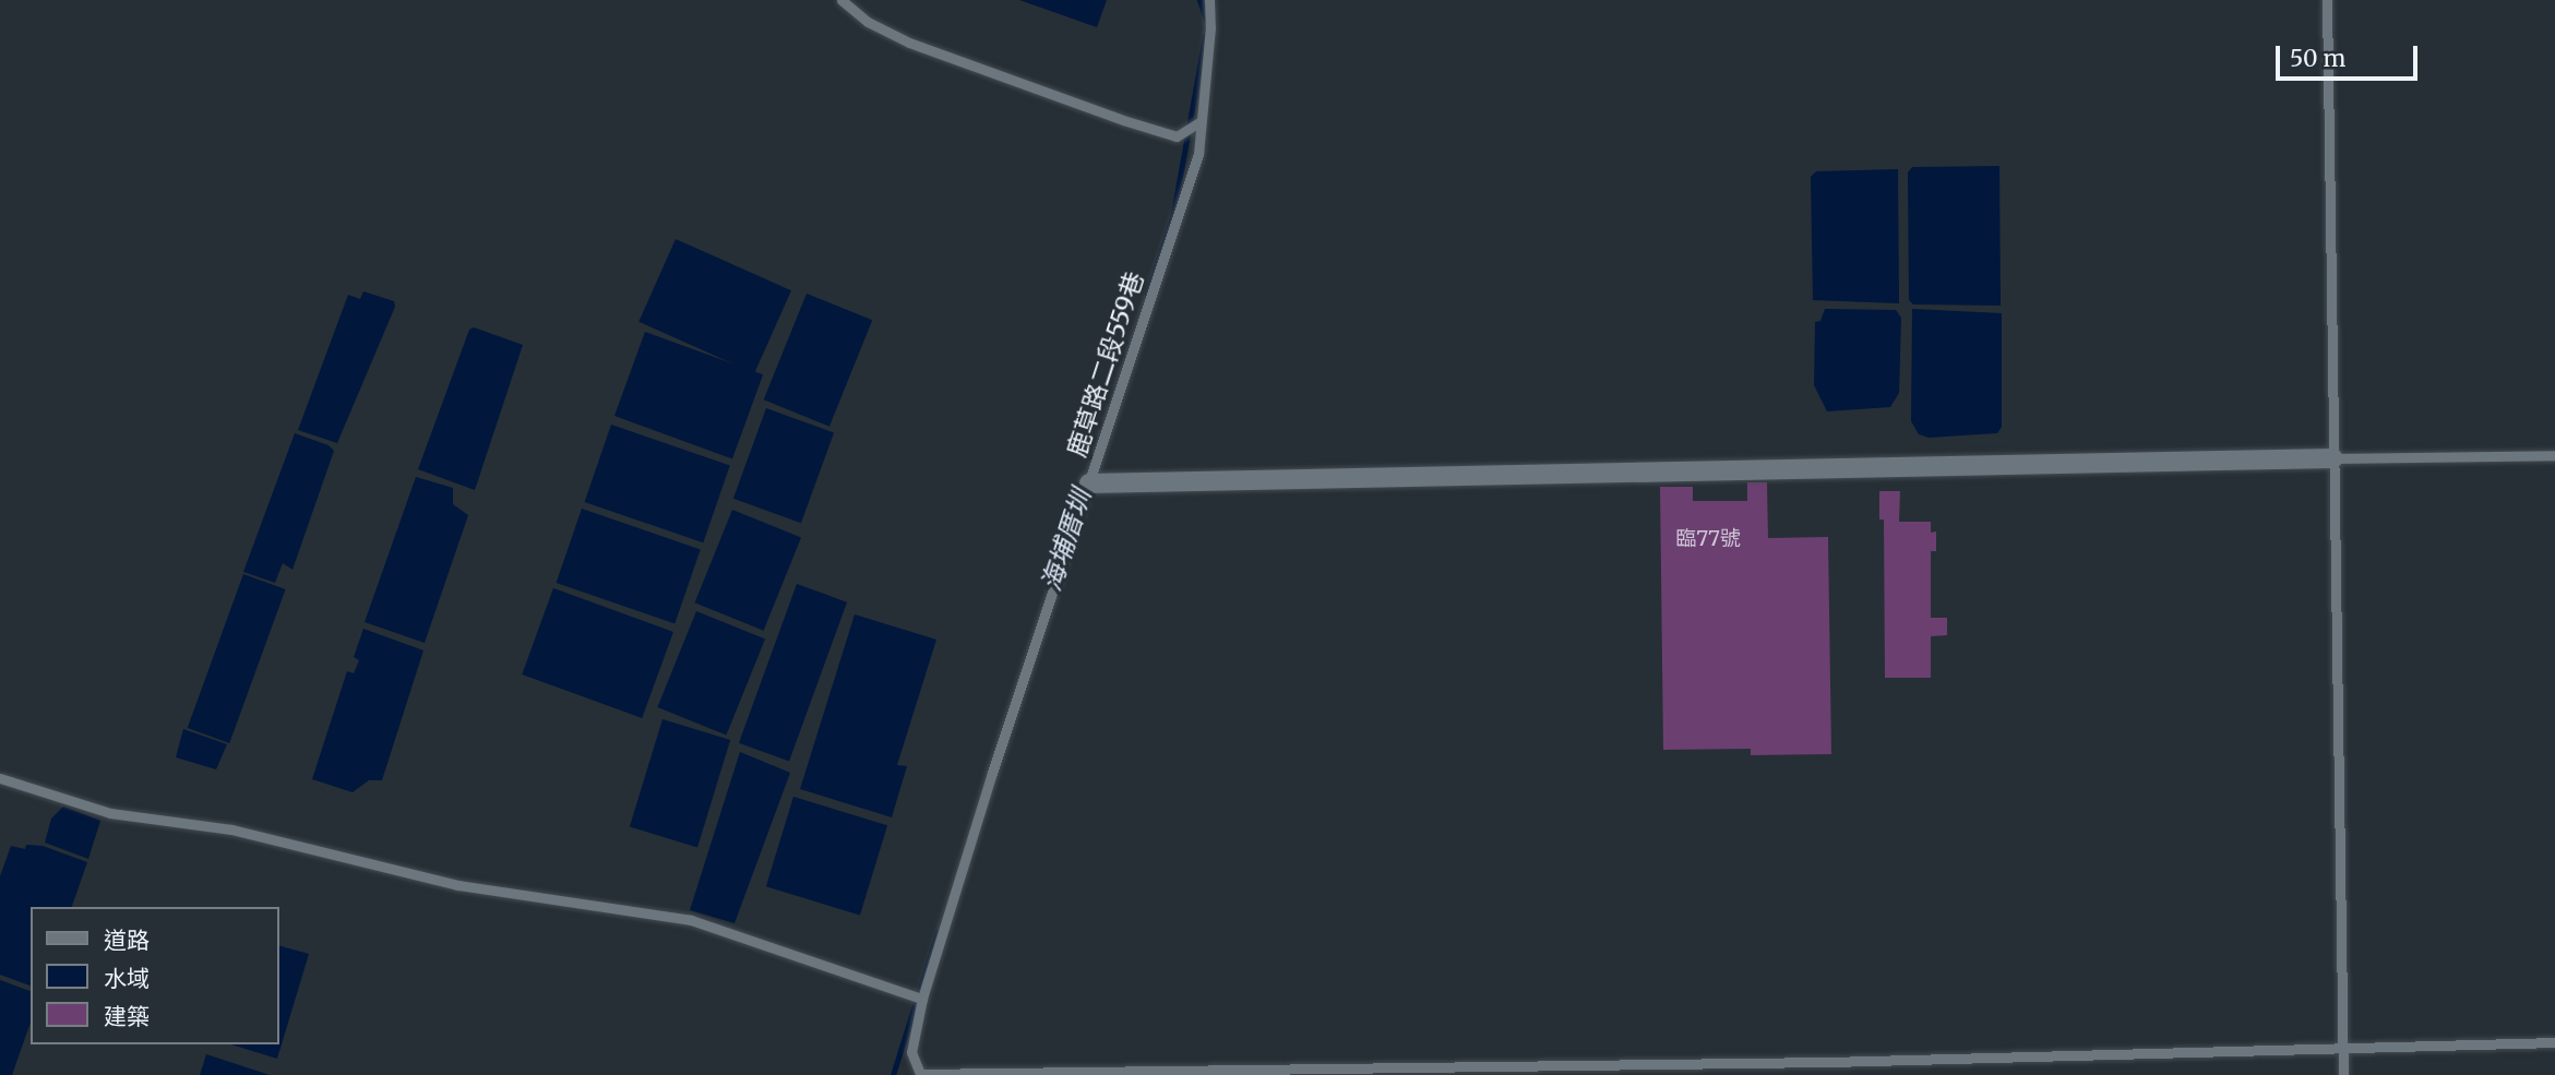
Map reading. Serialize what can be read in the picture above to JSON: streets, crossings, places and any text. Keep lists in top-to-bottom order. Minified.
{"streets":{"lane":["鹿草路二段559巷"]},"water":["海埔厝圳"],"house_numbers":["臨77號"],"legend":["道路","水域","建築"],"scale_bar":"50 m"}
